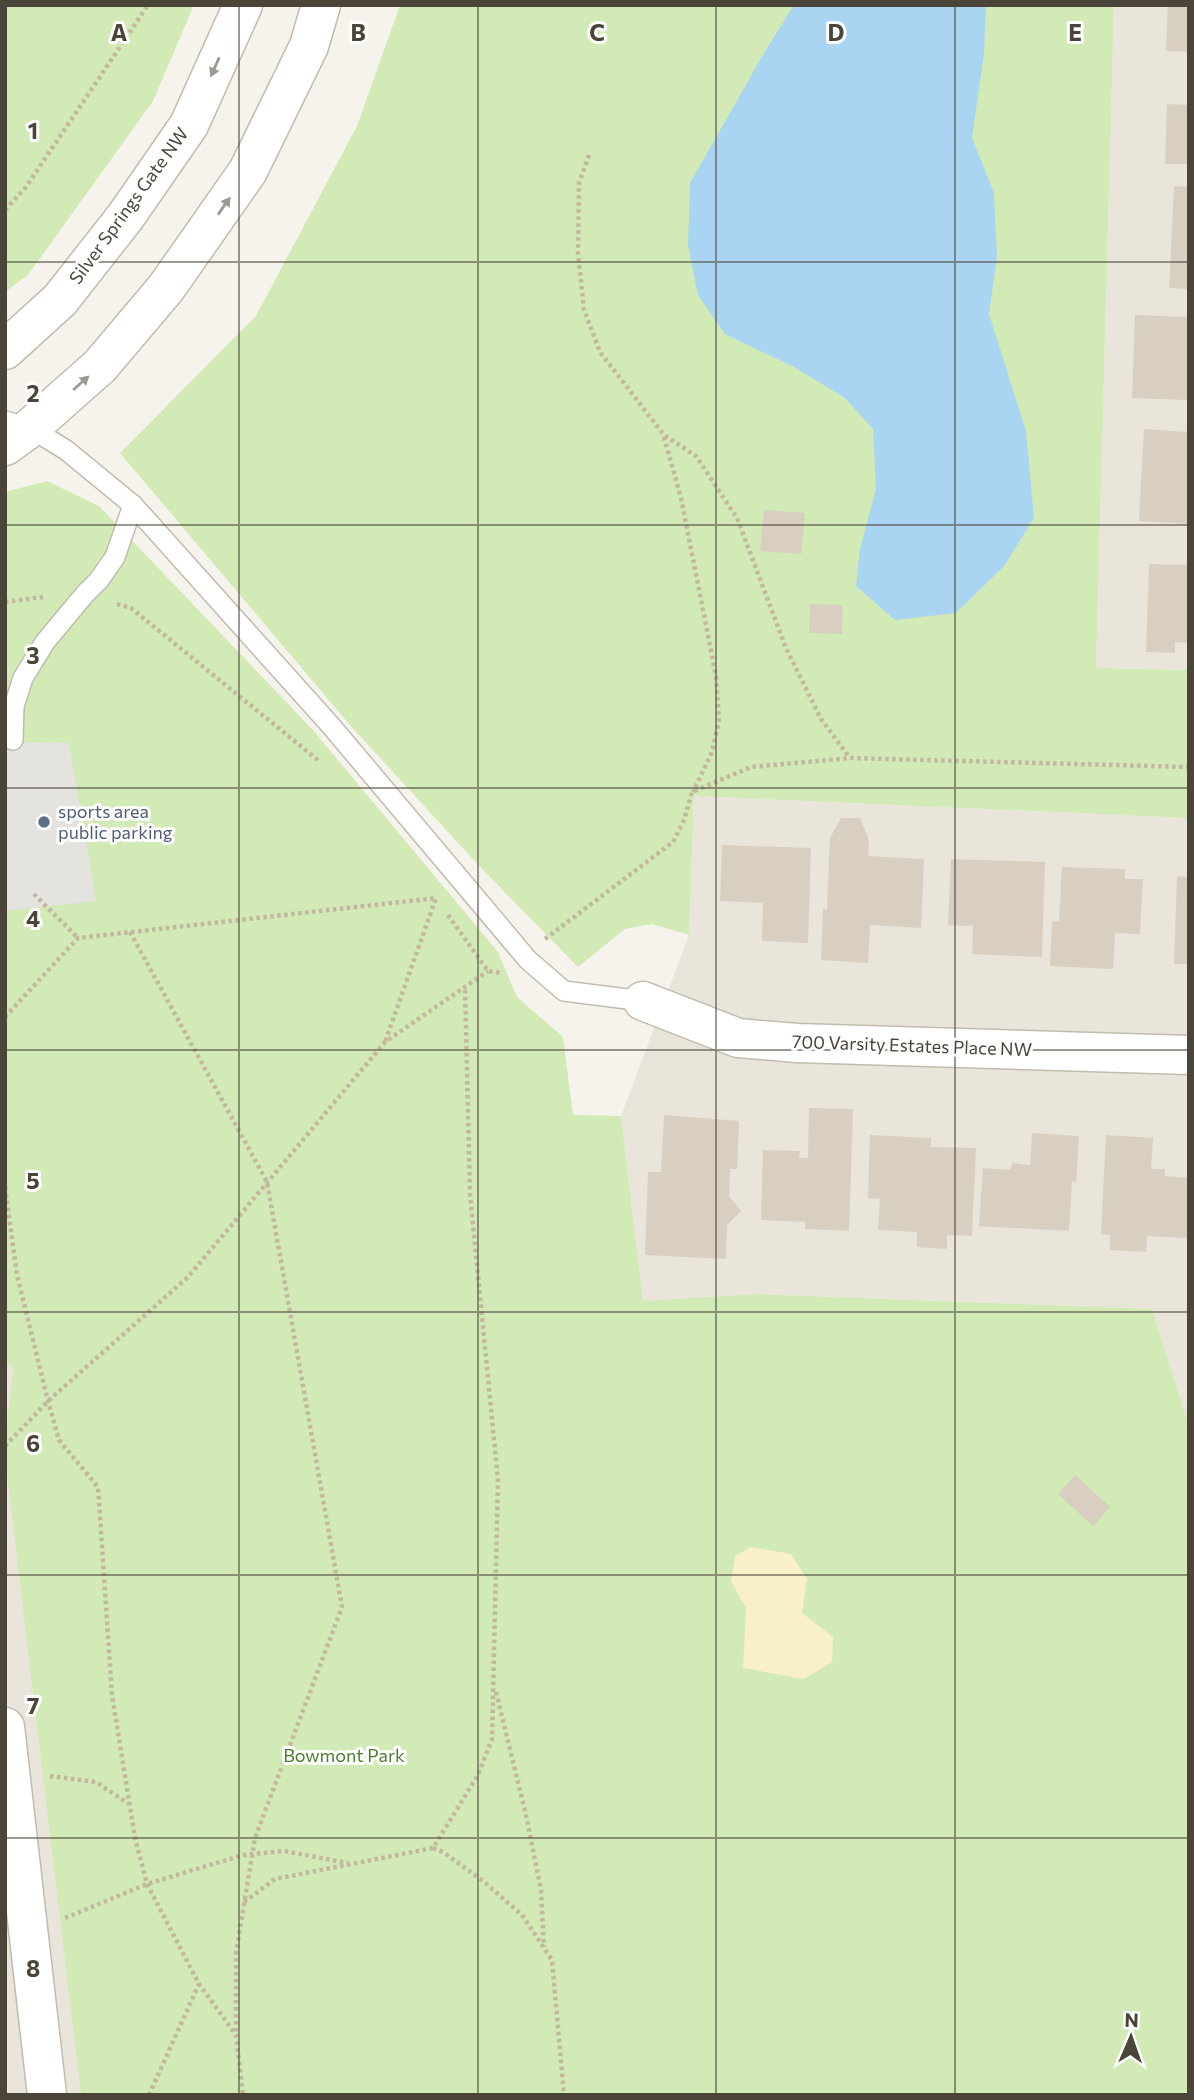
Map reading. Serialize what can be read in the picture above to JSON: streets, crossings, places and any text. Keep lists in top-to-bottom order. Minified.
{"streets":{"street":["Silver Springs Gate NW","700 Varsity Estates Place NW"]},"parks":["Bowmont Park"],"places":["sports area public parking"],"north":"top","grid":{"columns":["A","B","C","D","E"],"rows":["1","2","3","4","5","6","7","8"]}}
